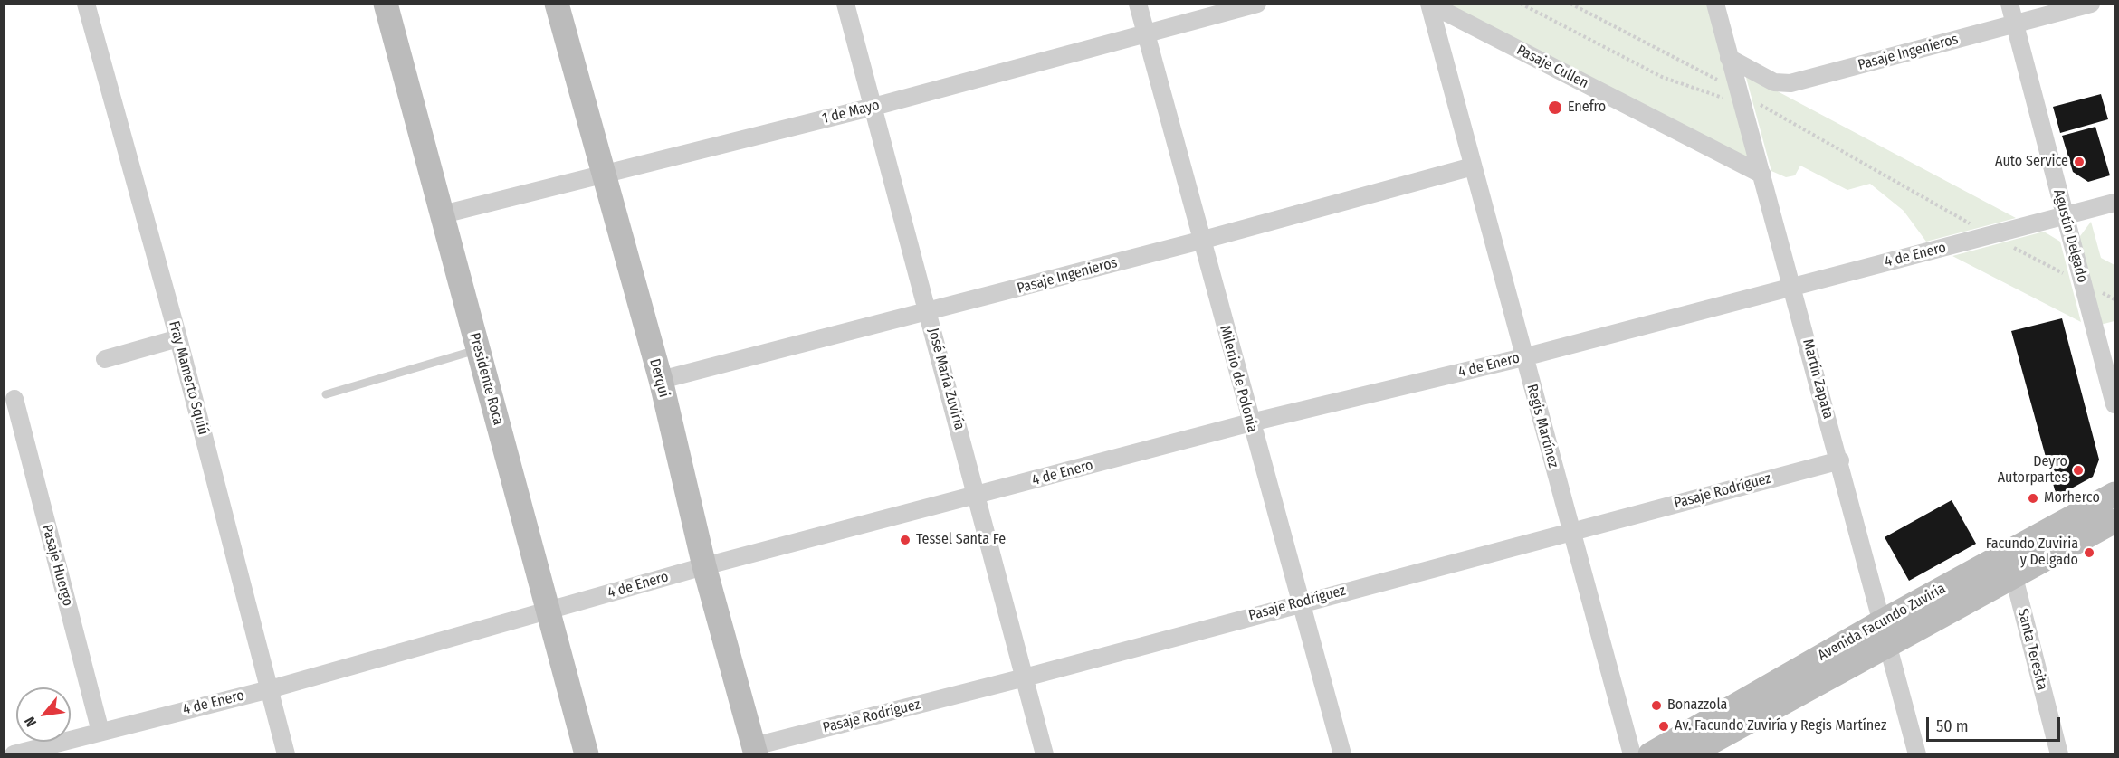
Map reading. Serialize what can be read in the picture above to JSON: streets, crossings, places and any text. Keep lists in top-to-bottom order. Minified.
{"streets":{"street":["Pasaje Ingenieros","Pasaje Cullen","1 de Mayo","Agustín Delgado","4 de Enero","Fray Mamerto Squiú","Derqui","Presidente Roca","José María Zuviría","Milenio de Polonia","Martín Zapata","Regis Martínez","Pasaje Rodríguez","Pasaje Huergo","Avenida Facundo Zuviría","Santa Teresita"]},"crossings":[["Pasaje Ingenieros","Agustín Delgado"],["Pasaje Ingenieros","Derqui"],["Pasaje Ingenieros","José María Zuviría"],["Pasaje Ingenieros","Milenio de Polonia"],["Pasaje Ingenieros","Martín Zapata"],["Pasaje Ingenieros","Regis Martínez"],["Pasaje Cullen","Martín Zapata"],["Pasaje Cullen","Regis Martínez"],["1 de Mayo","Derqui"],["1 de Mayo","Presidente Roca"],["1 de Mayo","José María Zuviría"],["1 de Mayo","Milenio de Polonia"],["Agustín Delgado","4 de Enero"],["4 de Enero","Fray Mamerto Squiú"],["4 de Enero","Derqui"],["4 de Enero","Presidente Roca"],["4 de Enero","José María Zuviría"],["4 de Enero","Milenio de Polonia"],["4 de Enero","Martín Zapata"],["4 de Enero","Regis Martínez"],["4 de Enero","Pasaje Huergo"],["Derqui","Pasaje Rodríguez"],["José María Zuviría","Pasaje Rodríguez"],["Milenio de Polonia","Pasaje Rodríguez"],["Martín Zapata","Pasaje Rodríguez"],["Martín Zapata","Avenida Facundo Zuviría"],["Regis Martínez","Pasaje Rodríguez"],["Avenida Facundo Zuviría","Santa Teresita"]],"places":["Enefro","Auto Service","Deyro Autorpartes","Morherco","Tessel Santa Fe","Facundo Zuviria y Delgado","Bonazzola","Av. Facundo Zuviría y Regis Martínez"],"scale_bar":"50 m","north":"bottom left"}
